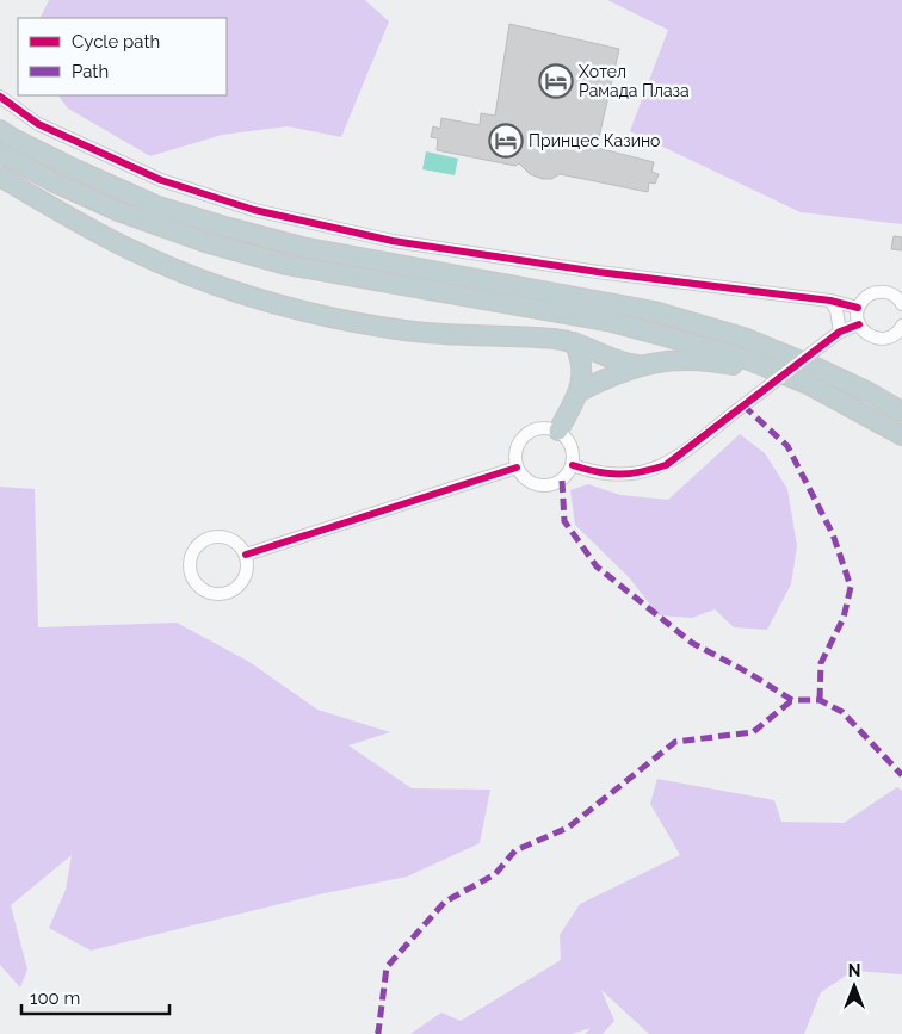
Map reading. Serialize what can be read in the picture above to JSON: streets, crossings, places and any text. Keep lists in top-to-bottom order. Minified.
{"places":{"hotel":["Хотел Рамада Плаза","Принцес Казино"]},"legend":["Cycle path","Path"],"scale_bar":"100 m","north":"top"}
